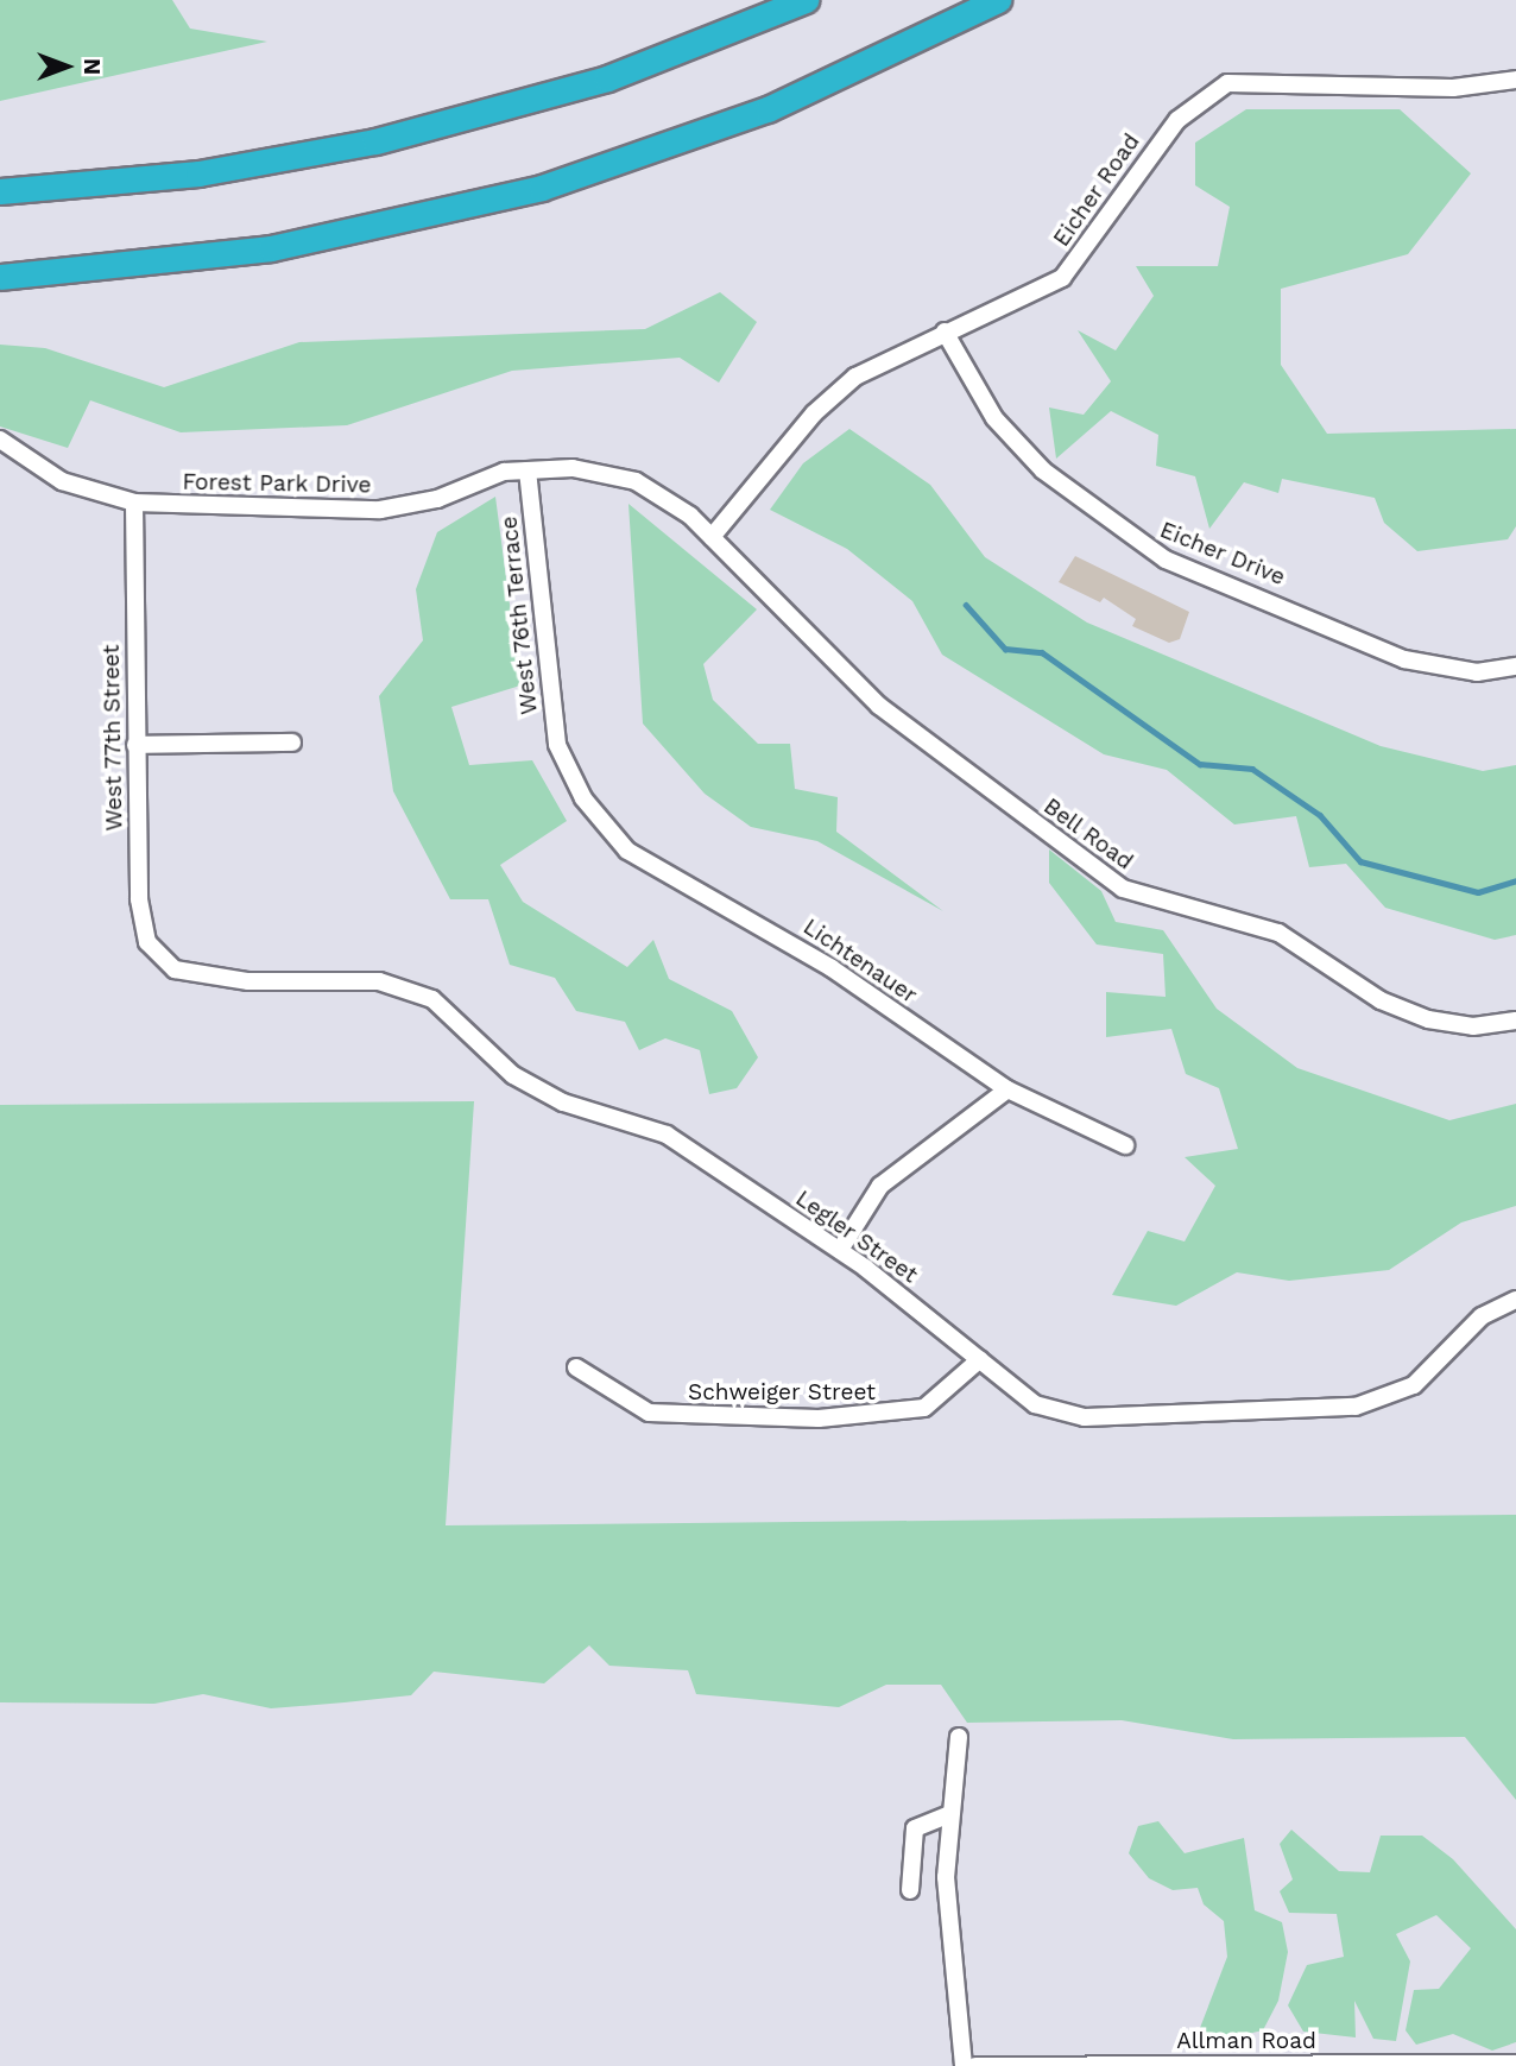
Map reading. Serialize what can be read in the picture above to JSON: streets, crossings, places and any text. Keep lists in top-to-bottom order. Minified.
{"streets":{"street":["Eicher Road","Forest Park Drive","Eicher Drive","West 76th Terrace","West 77th Street","Bell Road","Lichtenauer","Legler Street","Schweiger Street","Allman Road"]},"crossings":[["Eicher Road","Forest Park Drive"],["Eicher Road","Eicher Drive"],["Eicher Road","Bell Road"],["Forest Park Drive","West 76th Terrace"],["Forest Park Drive","West 77th Street"],["Forest Park Drive","Bell Road"],["West 76th Terrace","Lichtenauer"],["West 77th Street","Legler Street"],["Legler Street","Schweiger Street"]],"north":"right"}
